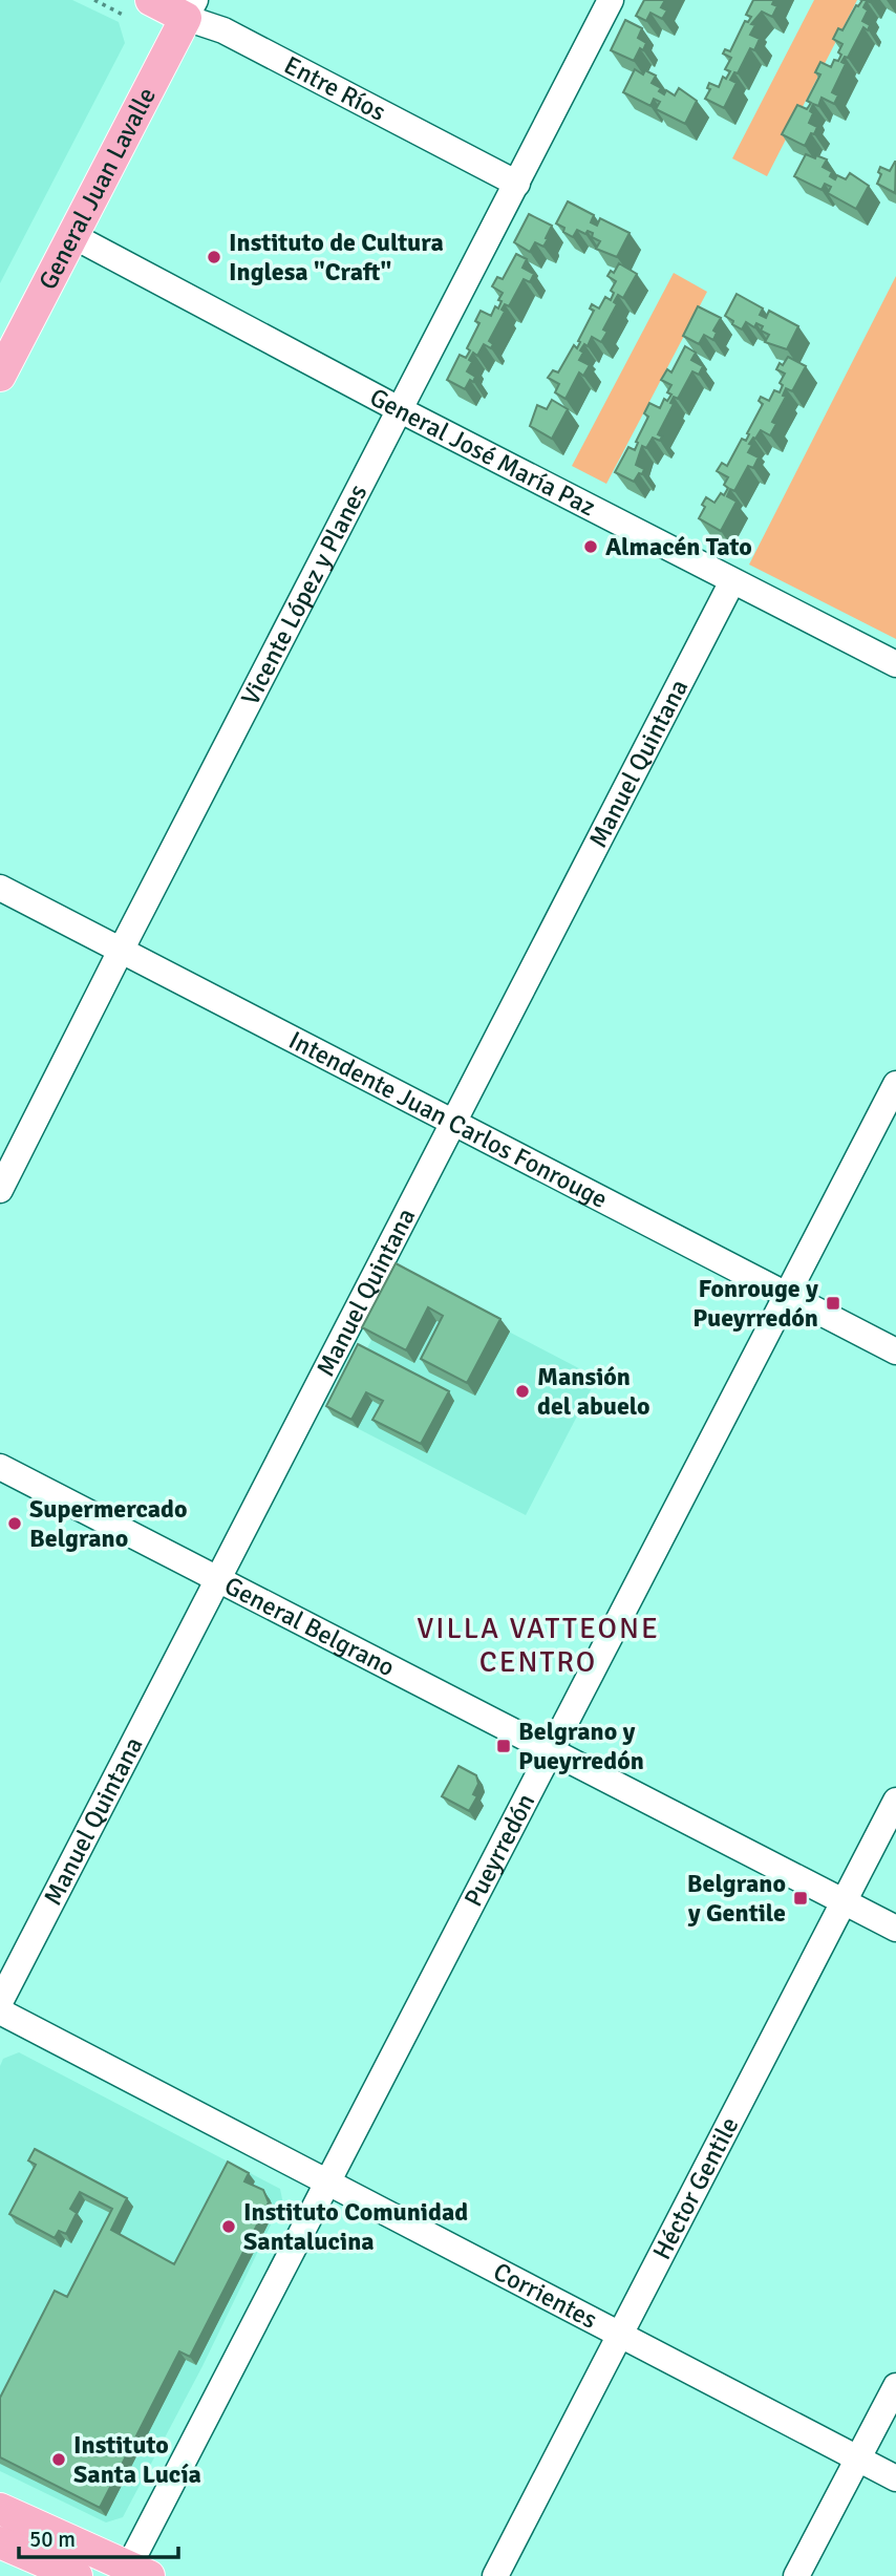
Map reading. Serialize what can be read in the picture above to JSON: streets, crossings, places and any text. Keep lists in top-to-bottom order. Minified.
{"streets":{"main road":["Entre Ríos","General Juan Lavalle"],"street":["General José María Paz","Vicente López y Planes","Manuel Quintana","Intendente Juan Carlos Fonrouge","General Belgrano","Pueyrredón","Héctor Gentile","Corrientes"]},"crossings":[["Entre Ríos","General Juan Lavalle"],["Entre Ríos","Vicente López y Planes"],["General Juan Lavalle","General José María Paz"],["General José María Paz","Vicente López y Planes"],["General José María Paz","Manuel Quintana"],["Vicente López y Planes","Intendente Juan Carlos Fonrouge"],["Manuel Quintana","Intendente Juan Carlos Fonrouge"],["Manuel Quintana","General Belgrano"],["Intendente Juan Carlos Fonrouge","Pueyrredón"],["General Belgrano","Pueyrredón"],["General Belgrano","Héctor Gentile"],["Pueyrredón","Corrientes"],["Héctor Gentile","Corrientes"]],"districts":["VILLA VATTEONE CENTRO"],"places":{"other":["Instituto de Cultura Inglesa \"Craft\"","Almacén Tato","Mansión del abuelo","Supermercado Belgrano","Instituto Comunidad Santalucina","Instituto Santa Lucía"],"transit":["Fonrouge y Pueyrredón","Belgrano y Pueyrredón","Belgrano y Gentile"]},"scale_bar":"50 m"}
